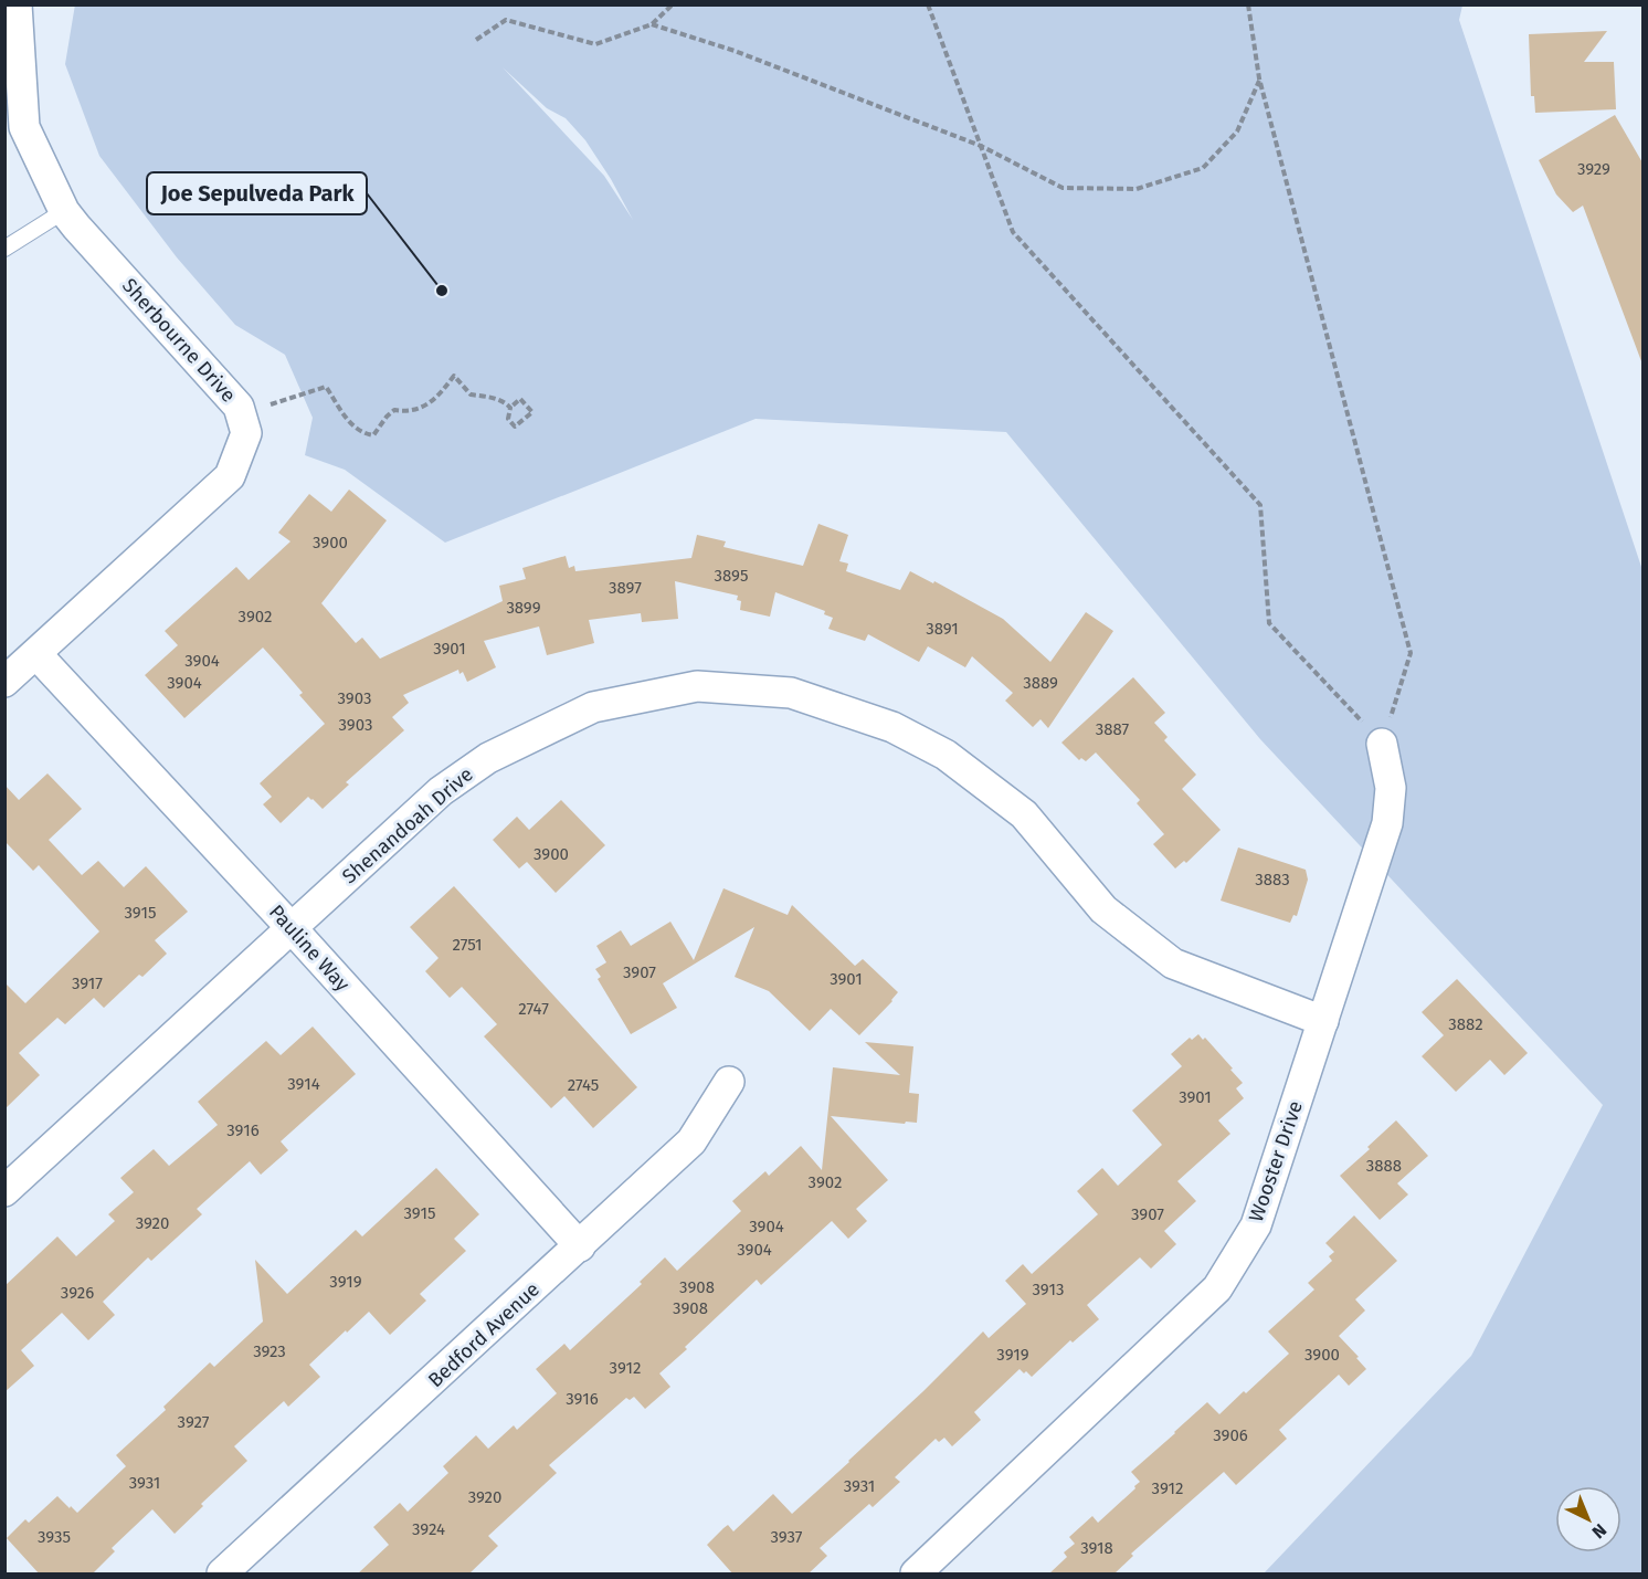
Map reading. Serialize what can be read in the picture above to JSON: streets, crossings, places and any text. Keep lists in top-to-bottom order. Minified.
{"streets":{"street":["Sherbourne Drive","Shenandoah Drive","Pauline Way","Wooster Drive","Bedford Avenue"]},"crossings":[["Sherbourne Drive","Pauline Way"],["Shenandoah Drive","Pauline Way"],["Shenandoah Drive","Wooster Drive"],["Pauline Way","Bedford Avenue"]],"places":["Joe Sepulveda Park"],"house_numbers":["3929","3900","3895","3897","3899","3902","3891","3901","3904","3904","3889","3903","3903","3887","3900","3883","3915","2751","3907","3901","3917","2747","3882","3914","2745","3901","3916","3888","3902","3915","3907","3920","3904","3904","3919","3908","3913","3926","3908","3923","3919","3900","3912","3916","3927","3906","3931","3931","3912","3920","3924","3935","3937","3918"],"north":"bottom right"}
